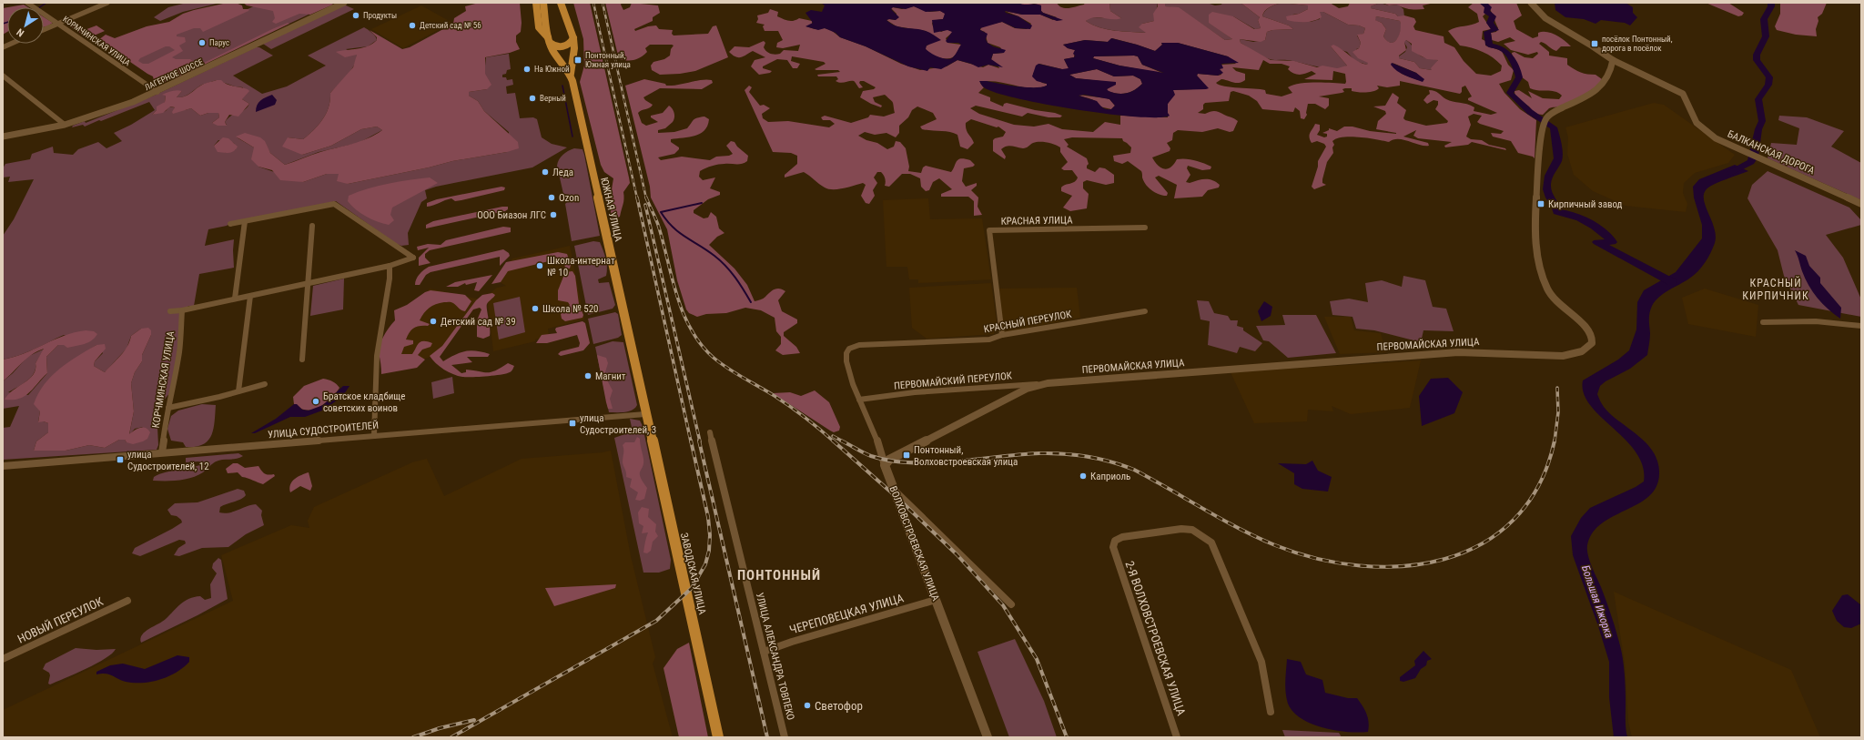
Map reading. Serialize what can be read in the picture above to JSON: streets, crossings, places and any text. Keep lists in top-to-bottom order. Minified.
{"streets":{"main road":["ЮЖНАЯ УЛИЦА","ЗАВОДСКАЯ УЛИЦА"],"street":["КОРМЧИНСКАЯ УЛИЦА","ЛАГЕРНОЕ ШОССЕ","БАЛКАНСКАЯ ДОРОГА","КРАСНАЯ УЛИЦА","КРАСНЫЙ ПЕРЕУЛОК","ПЕРВОМАЙСКАЯ УЛИЦА","КОРЧМИНСКАЯ УЛИЦА","ПЕРВОМАЙСКИЙ ПЕРЕУЛОК","УЛИЦА СУДОСТРОИТЕЛЕЙ","ВОЛХОВСТРОЕВСКАЯ УЛИЦА","ЧЕРЕПОВЕЦКАЯ УЛИЦА","НОВЫЙ ПЕРЕУЛОК","2-Я ВОЛХОВСТРОЕВСКАЯ УЛИЦА","УЛИЦА АЛЕКСАНДРА ТОВПЕКО"]},"crossings":[["КОРМЧИНСКАЯ УЛИЦА","ЛАГЕРНОЕ ШОССЕ"],["БАЛКАНСКАЯ ДОРОГА","ПЕРВОМАЙСКАЯ УЛИЦА"],["ЮЖНАЯ УЛИЦА","УЛИЦА СУДОСТРОИТЕЛЕЙ"],["ЮЖНАЯ УЛИЦА","ЗАВОДСКАЯ УЛИЦА"],["КРАСНАЯ УЛИЦА","КРАСНЫЙ ПЕРЕУЛОК"],["КРАСНЫЙ ПЕРЕУЛОК","ВОЛХОВСТРОЕВСКАЯ УЛИЦА"],["ПЕРВОМАЙСКАЯ УЛИЦА","ПЕРВОМАЙСКИЙ ПЕРЕУЛОК"],["ПЕРВОМАЙСКАЯ УЛИЦА","ВОЛХОВСТРОЕВСКАЯ УЛИЦА"],["КОРЧМИНСКАЯ УЛИЦА","УЛИЦА СУДОСТРОИТЕЛЕЙ"],["ПЕРВОМАЙСКИЙ ПЕРЕУЛОК","ВОЛХОВСТРОЕВСКАЯ УЛИЦА"],["УЛИЦА СУДОСТРОИТЕЛЕЙ","ЗАВОДСКАЯ УЛИЦА"],["ВОЛХОВСТРОЕВСКАЯ УЛИЦА","ЧЕРЕПОВЕЦКАЯ УЛИЦА"],["ЧЕРЕПОВЕЦКАЯ УЛИЦА","УЛИЦА АЛЕКСАНДРА ТОВПЕКО"]],"districts":["КРАСНЫЙ КИРПИЧНИК","ПОНТОННЫЙ"],"water":["Большая Ижорка"],"places":{"other":["Продукты","Детский сад № 56","Парус","На Южной","Верный","Леда","Ozon","ООО Биазон ЛГС","Школа-интернат № 10","Школа № 520","Детский сад № 39","Магнит","Братское кладбище советских воинов","Каприоль","Светофор"],"transit":["посёлок Понтонный, дорога в посёлок","Понтонный, Южная улица","Кирпичный завод","улица Судостроителей, 3","Понтонный, Волховстроевская улица","улица Судостроителей, 12"]},"north":"bottom left"}
